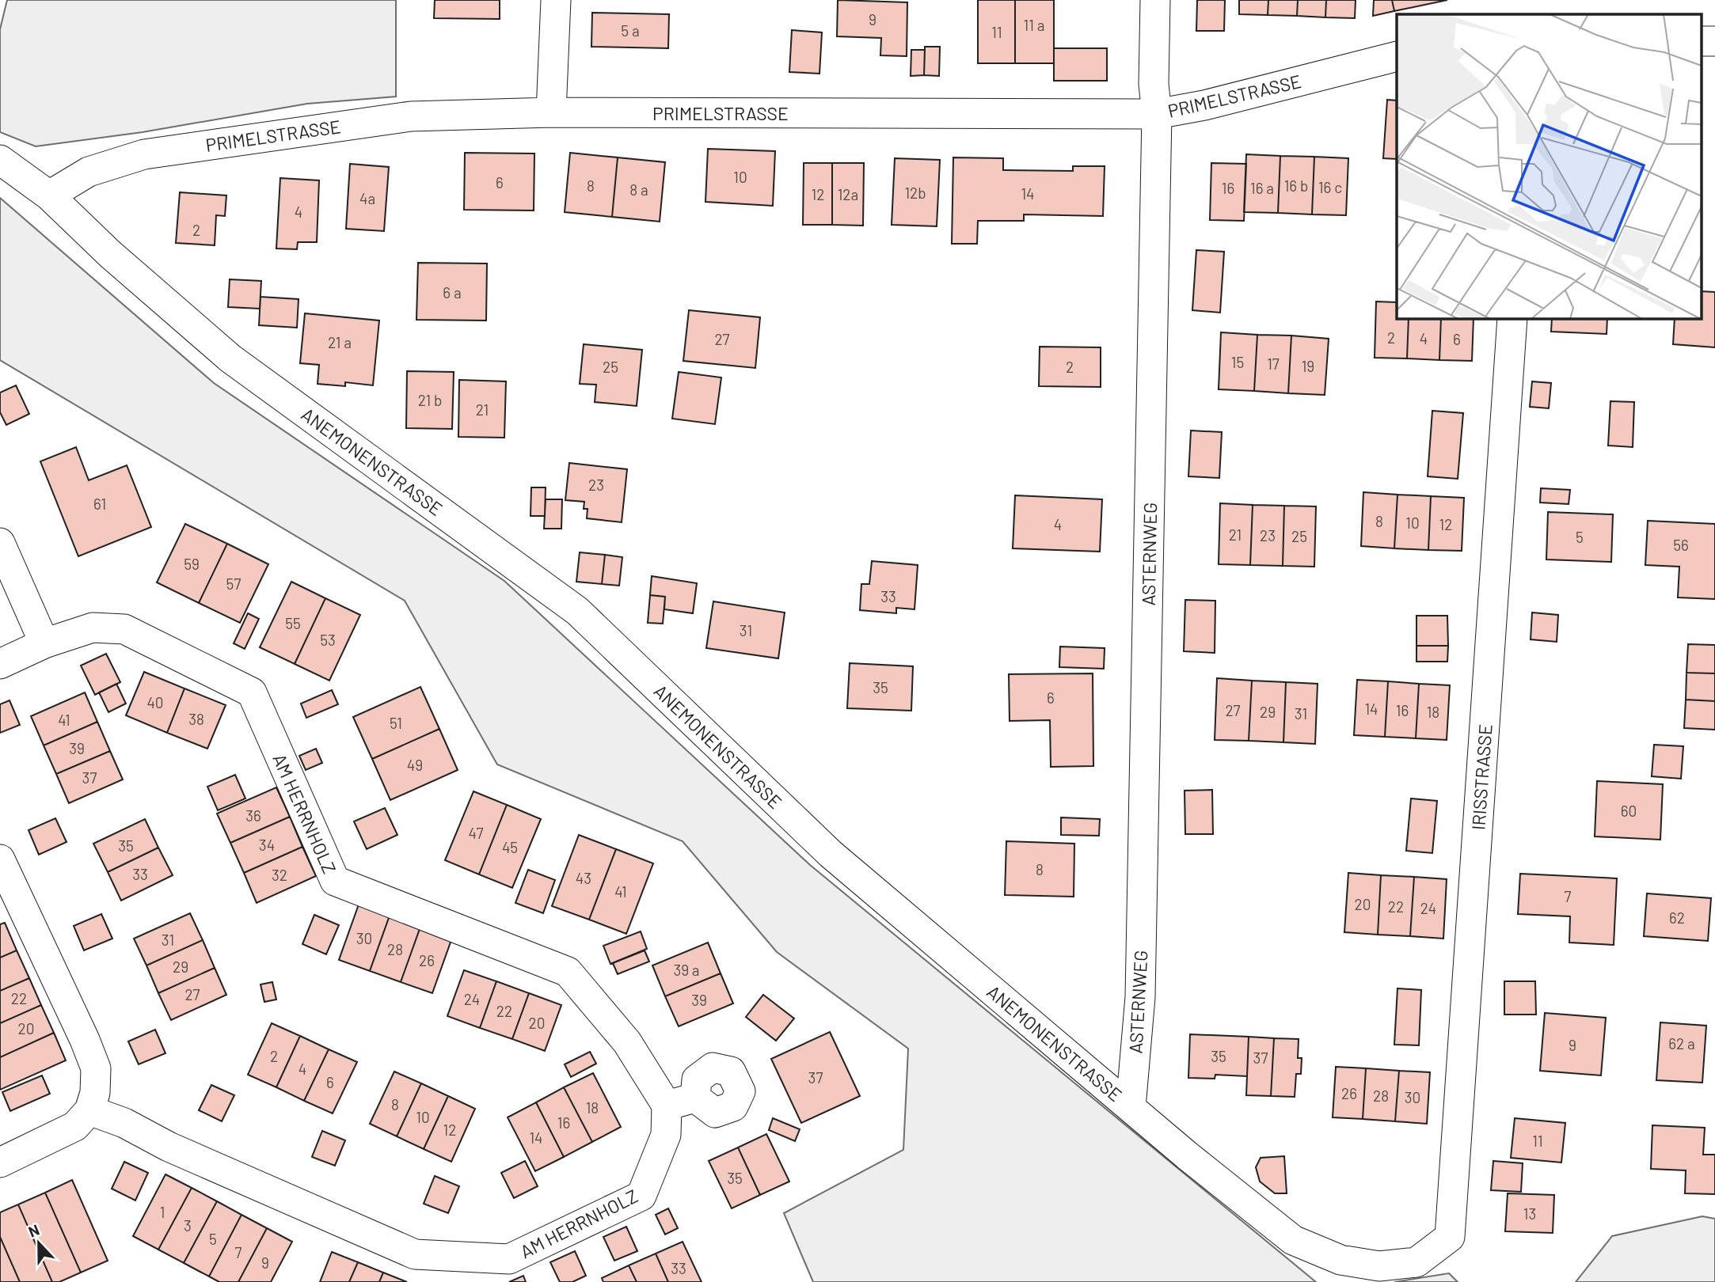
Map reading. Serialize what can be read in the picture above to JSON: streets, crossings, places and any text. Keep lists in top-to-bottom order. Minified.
{"streets":{"street":["PRIMELSTRASSE","ANEMONENSTRASSE","ASTERNWEG","IRISSTRASSE","AM HERRNHOLZ"]},"crossings":[["PRIMELSTRASSE","ANEMONENSTRASSE"],["PRIMELSTRASSE","ASTERNWEG"],["ANEMONENSTRASSE","ASTERNWEG"],["ANEMONENSTRASSE","IRISSTRASSE"]],"house_numbers":["9","11 a","5 a","11","10","6","8","16 b","16 c","16","16 a","8 a","12b","14","12","12a","4a","4","2","6 a","2","4","27","6","21 a","15","17","19","25","2","21 b","21","23","61","8","10","4","12","21","23","25","5","56","59","57","33","55","31","53","35","6","40","14","27","16","29","18","31","38","41","51","39","49","37","60","36","47","34","35","45","8","33","32","43","41","7","20","22","24","62","30","31","28","26","29","39 a","27","22","24","39","22","20","20","62 a","9","2","35","37","4","37","6","26","28","30","8","18","10","16","12","14","11","35","1","13","3","5","7","9","33"],"north":"top"}
